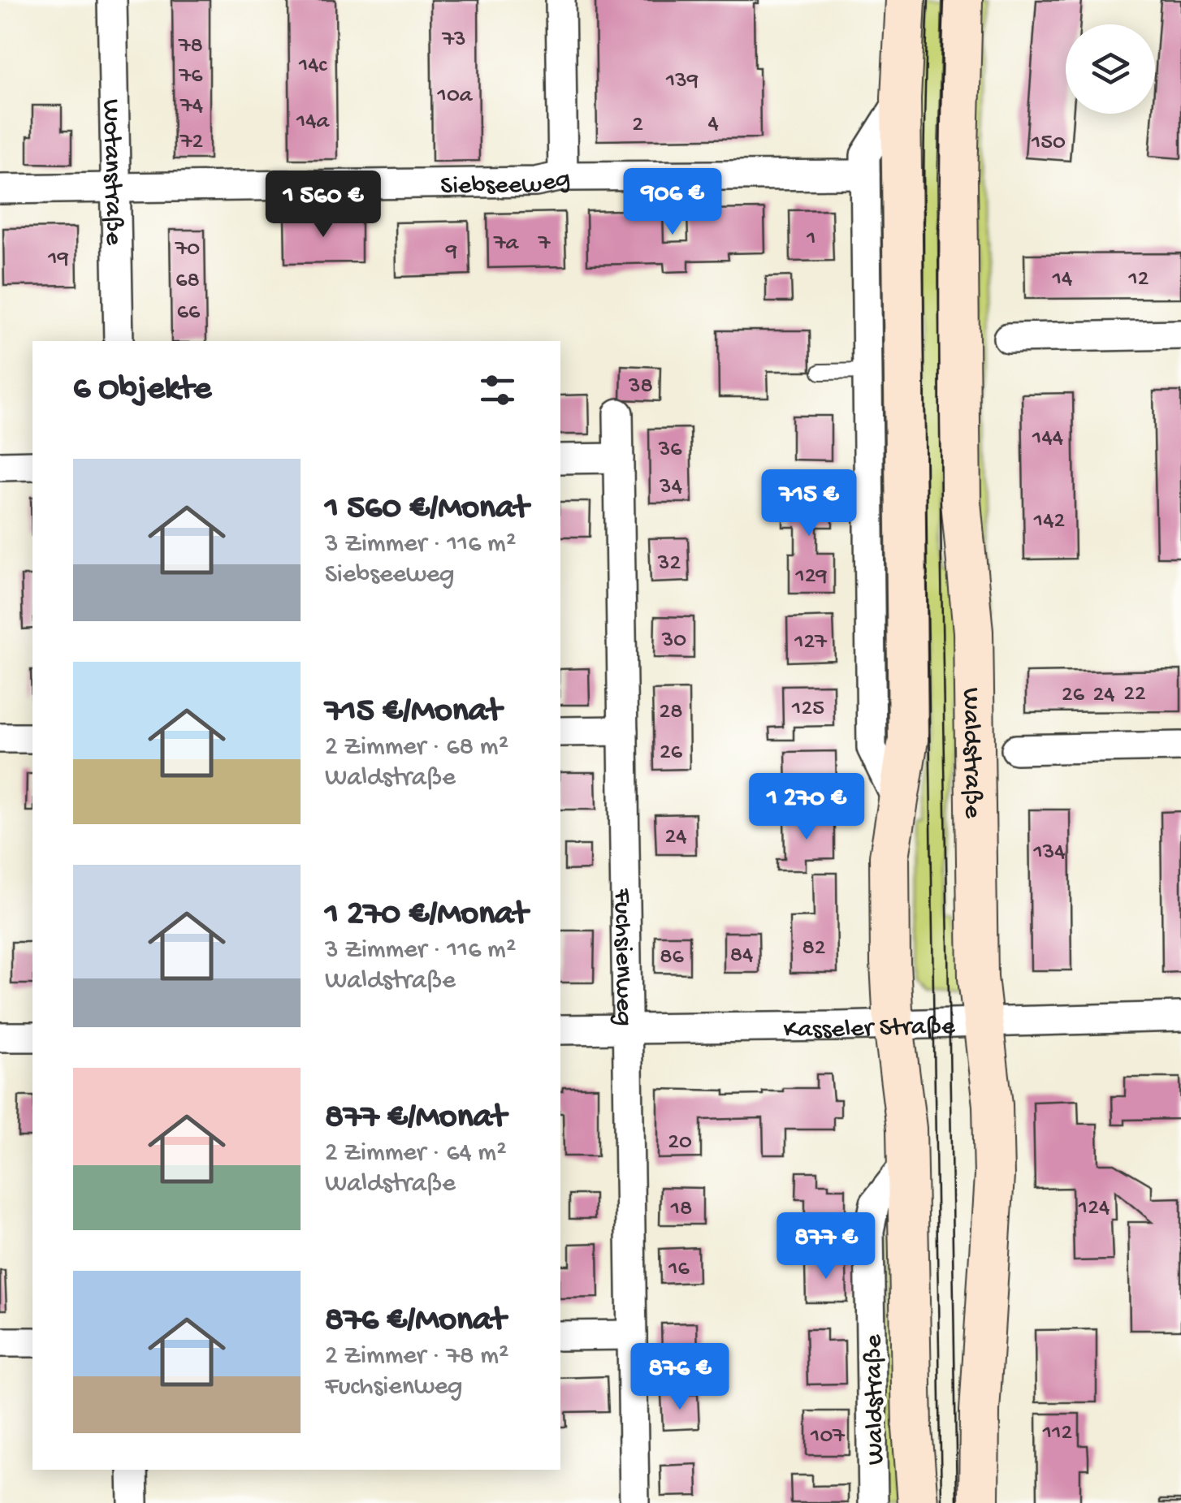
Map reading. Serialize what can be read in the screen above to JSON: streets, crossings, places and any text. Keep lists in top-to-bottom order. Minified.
{"streets":{"main road":["Waldstraße"],"street":["Wotanstraße","Siebseeweg","Fuchsienweg","Kasseler Straße"]},"crossings":[["Wotanstraße","Siebseeweg"],["Siebseeweg","Waldstraße"],["Waldstraße","Kasseler Straße"],["Fuchsienweg","Kasseler Straße"]],"house_numbers":["73","78","14c","76","139","10a","74","14a","4","2","72","150","1","7a","7","70","9","19","14","12","68","66","38","144","36","34","142","32","129","30","127","22","26","24","125","28","26","24","134","82","84","86","20","124","18","16","112","107"],"page":{"price":["906 €","1 560 €","715 €","1 270 €","877 €","876 €"],"heading":"6 Objekte","list":[{"name":"1 560 €/Monat","note":"3 Zimmer · 116 m² · Siebseeweg"},{"name":"715 €/Monat","note":"2 Zimmer · 68 m² · Waldstraße"},{"name":"1 270 €/Monat","note":"3 Zimmer · 116 m² · Waldstraße"},{"name":"877 €/Monat","note":"2 Zimmer · 64 m² · Waldstraße"},{"name":"876 €/Monat","note":"2 Zimmer · 78 m² · Fuchsienweg"}]}}
